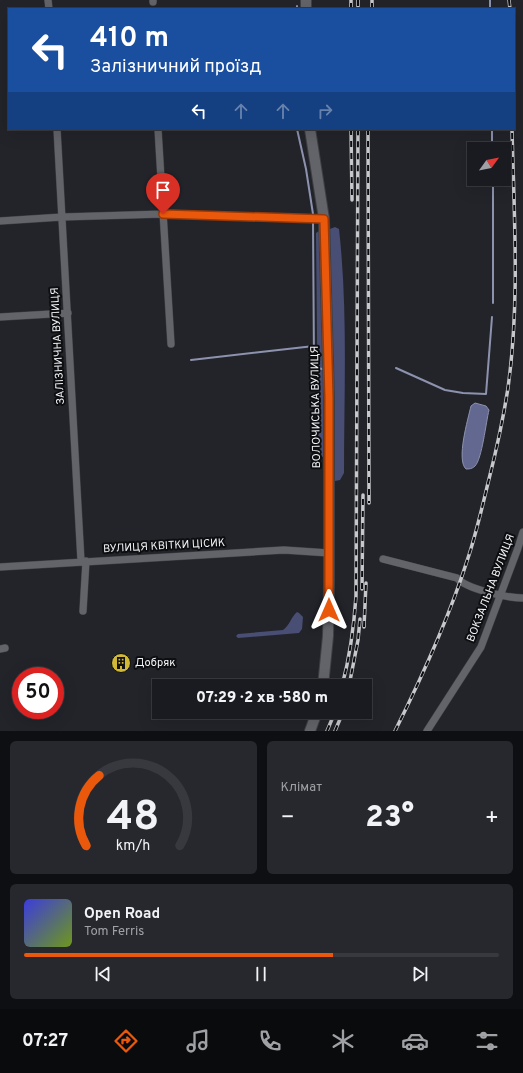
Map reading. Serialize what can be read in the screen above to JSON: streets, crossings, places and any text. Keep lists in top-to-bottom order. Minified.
{"streets":{"main road":["ВОЛОЧИСЬКА ВУЛИЦЯ"],"street":["ЗАЛІЗНИЧНА ВУЛИЦЯ","ВУЛИЦЯ КВІТКИ ЦІСИК","ВОКЗАЛЬНА ВУЛИЦЯ"]},"crossings":[["ЗАЛІЗНИЧНА ВУЛИЦЯ","ВУЛИЦЯ КВІТКИ ЦІСИК"],["ВОЛОЧИСЬКА ВУЛИЦЯ","ВУЛИЦЯ КВІТКИ ЦІСИК"]],"places":{"building":["Добряк"]},"north":"top right","page":{"turn":["410 m","Залізничний проїзд"],"limit":"50","trip":"07:29 · 2 хв · 580 m","tile":"Клімат","heat":["−","23°","+"],"song":["Open Road","Tom Ferris"],"tabs":"07:27","gauge":["48","km/h"]}}
